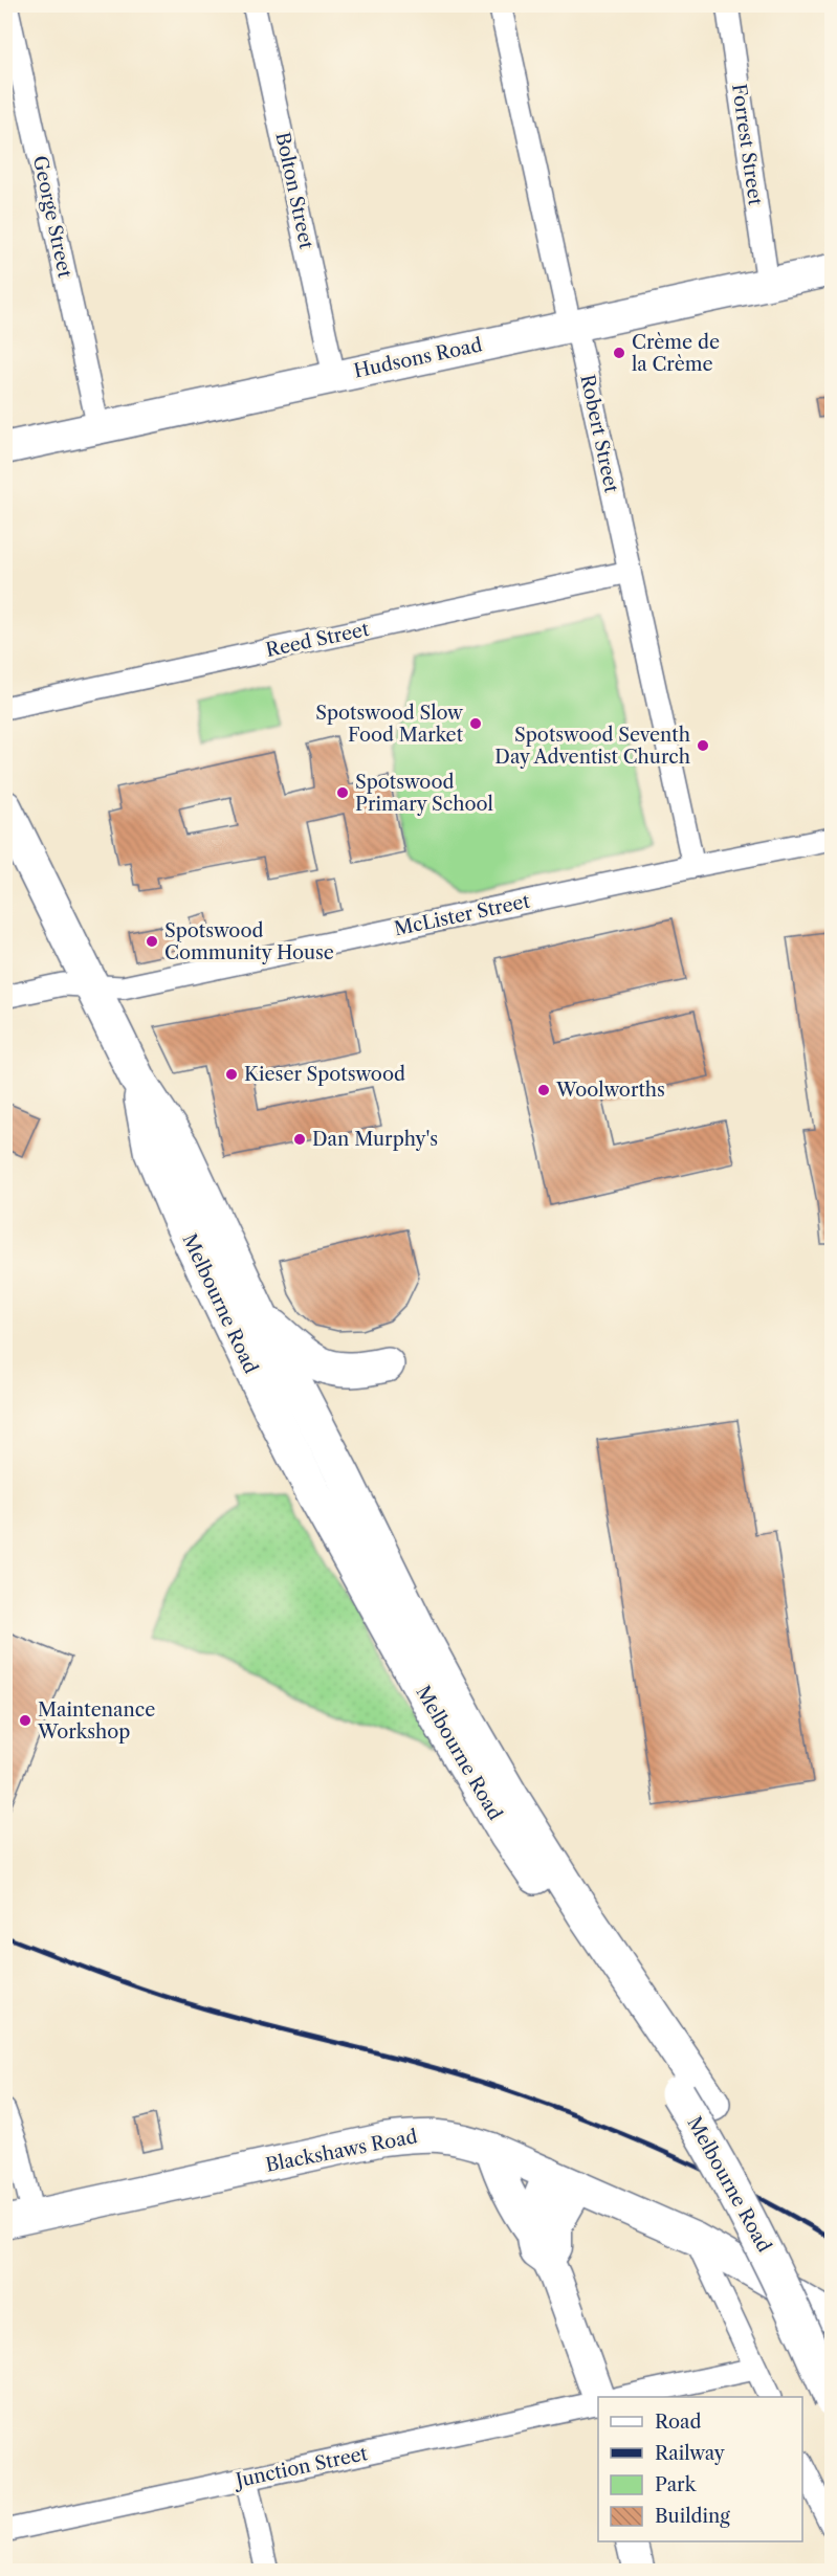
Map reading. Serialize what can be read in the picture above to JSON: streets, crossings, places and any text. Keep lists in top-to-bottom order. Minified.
{"streets":{"main road":["Melbourne Road"],"street":["Forrest Street","Bolton Street","George Street","Hudsons Road","Robert Street","Reed Street","McLister Street","Blackshaws Road","Junction Street"]},"crossings":[["Forrest Street","Hudsons Road"],["Bolton Street","Hudsons Road"],["George Street","Hudsons Road"],["Hudsons Road","Robert Street"],["Robert Street","Reed Street"],["Robert Street","McLister Street"],["McLister Street","Melbourne Road"]],"places":["Crème de la Crème","Spotswood Slow Food Market","Spotswood Seventh Day Adventist Church","Spotswood Primary School","Spotswood Community House","Kieser Spotswood","Woolworths","Dan Murphy's","Maintenance Workshop"],"legend":["Road","Railway","Park","Building"]}
